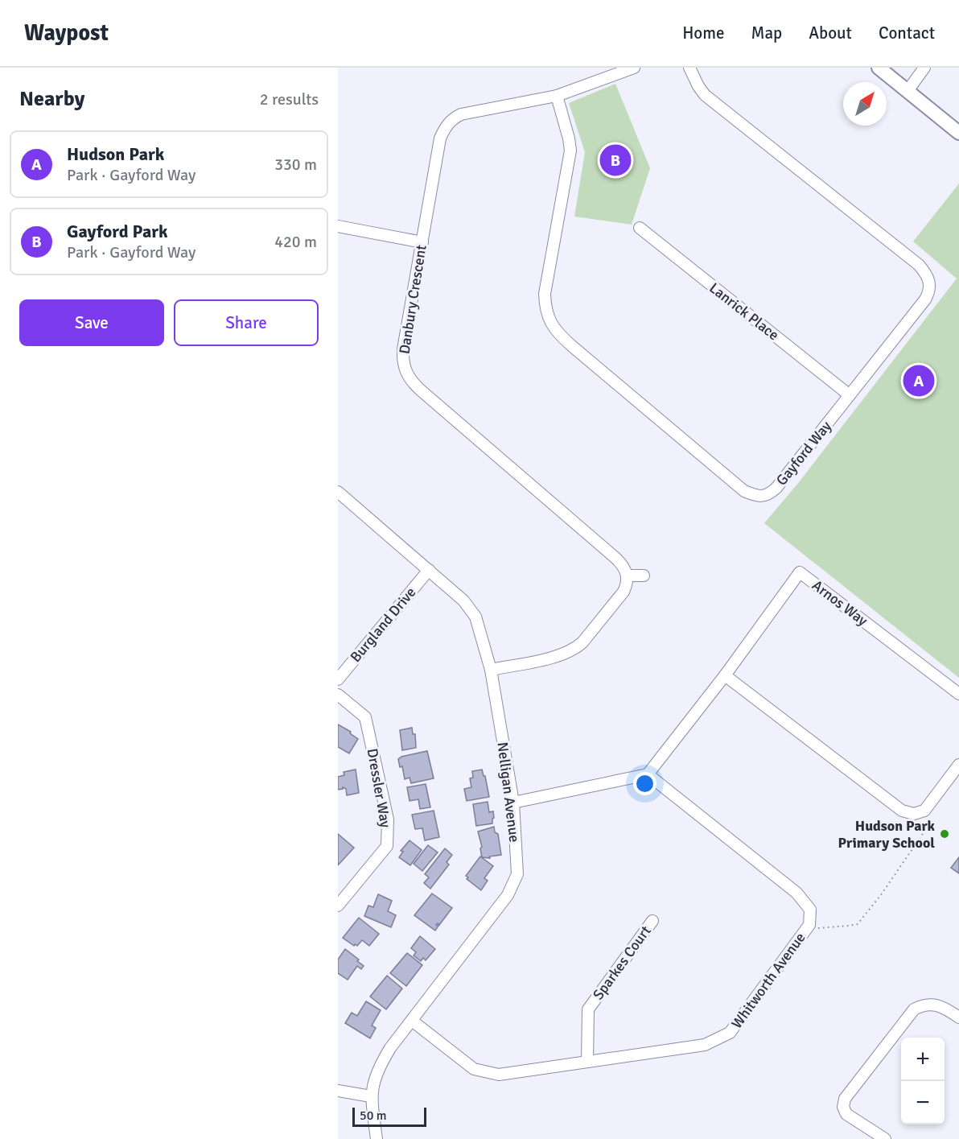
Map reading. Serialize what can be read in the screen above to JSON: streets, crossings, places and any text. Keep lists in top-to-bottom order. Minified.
{"streets":{"street":["Danbury Crescent","Lanrick Place","Gayford Way","Arnos Way","Burgland Drive","Dressler Way","Nelligan Avenue","Sparkes Court","Whitworth Avenue"]},"crossings":[["Danbury Crescent","Gayford Way"],["Lanrick Place","Gayford Way"],["Arnos Way","Whitworth Avenue"],["Burgland Drive","Nelligan Avenue"],["Nelligan Avenue","Whitworth Avenue"],["Sparkes Court","Whitworth Avenue"]],"places":["Hudson Park Primary School"],"scale_bar":"50 m","north":"top right","page":{"header":"Waypost","nav":["Home","Map","About","Contact"],"heading":["Nearby","2 results"],"list":[{"mark":"A","name":"Hudson Park","note":"Park · Gayford Way","value":"330 m"},{"mark":"B","name":"Gayford Park","note":"Park · Gayford Way","value":"420 m"}],"pins":["B","A"],"buttons":["Save","Share"],"map_buttons":["+","−"],"scale":"50 m"}}
